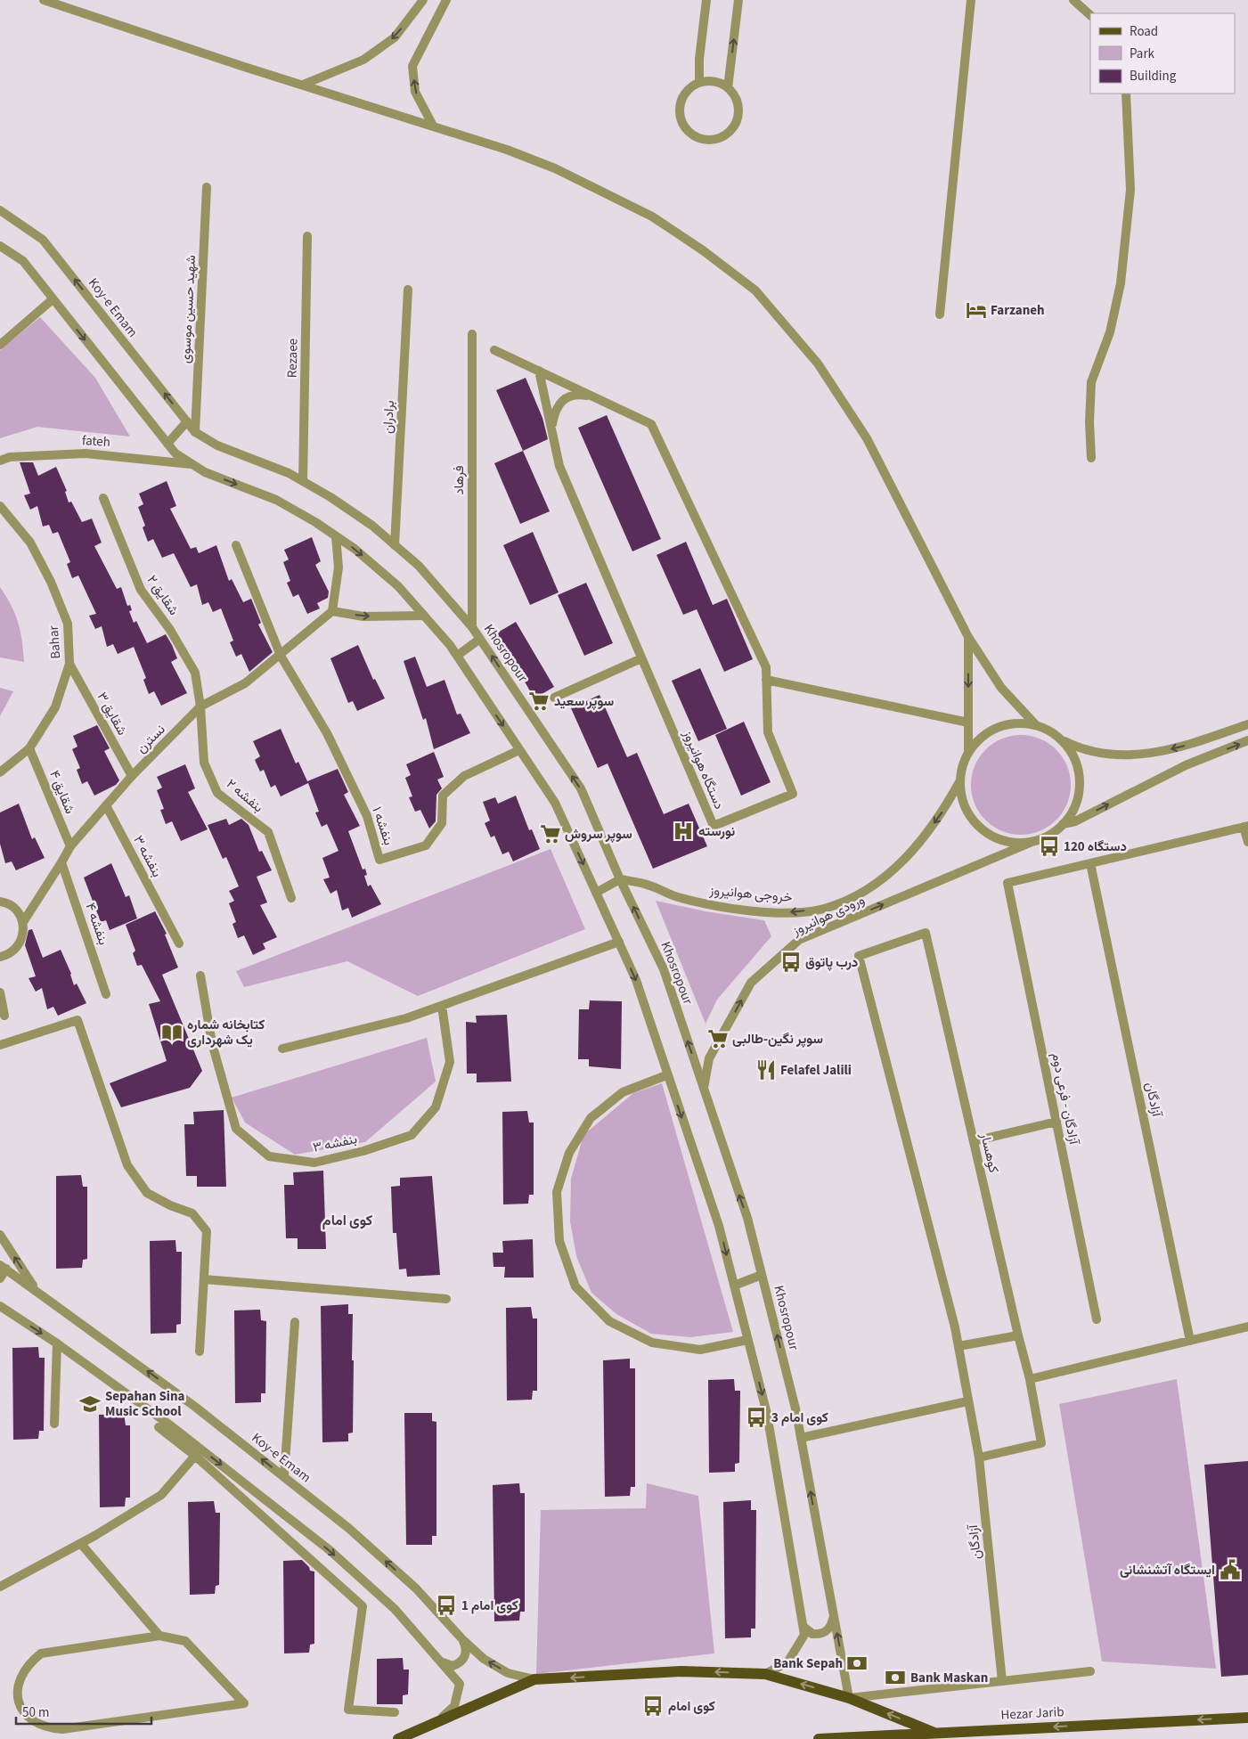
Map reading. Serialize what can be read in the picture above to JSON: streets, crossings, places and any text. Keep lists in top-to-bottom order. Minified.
{"streets":{"main road":["Hezar Jarib"],"street":["Koy-e Emam","شهید حسین موسوی","Rezaee","برادران","fateh","فرهاد","شقایق ۲","Bahar","Khosropour","شقایق ۳","نسترن","دستگاه هوانیروز","شقایق ۴","بنفشه ۲","بنفشه ۱","بنفشه ۳","خروجی هوانیروز","ورودی هوانیروز","بنفشه ۴","آزادگان - فرعی دوم","آزادگان","کوهسار"]},"crossings":[["Koy-e Emam","شهید حسین موسوی"],["Koy-e Emam","Khosropour"],["شهید حسین موسوی","Khosropour"],["Rezaee","Khosropour"],["برادران","Khosropour"],["فرهاد","Khosropour"],["شقایق ۲","نسترن"],["شقایق ۲","بنفشه ۲"],["Bahar","شقایق ۳"],["Bahar","شقایق ۴"],["Khosropour","خروجی هوانیروز"],["Khosropour","ورودی هوانیروز"],["شقایق ۳","نسترن"],["نسترن","شقایق ۴"],["نسترن","بنفشه ۲"],["نسترن","بنفشه ۱"],["نسترن","بنفشه ۳"],["نسترن","بنفشه ۴"],["خروجی هوانیروز","ورودی هوانیروز"],["آزادگان - فرعی دوم","آزادگان"],["آزادگان","کوهسار"]],"one_way":["خروجی هوانیروز","ورودی هوانیروز","Hezar Jarib"],"districts":["کوی امام"],"places":{"hotel":["Farzaneh"],"supermarket":["سوپر سعید","سوپر سروش","سوپر نگین-طالبی"],"hospital":["نورسته"],"bus stop":["120 دستگاه","درب پاتوق","کوی امام 3","کوی امام 1","کوی امام"],"library":["کتابخانه شماره یک شهرداری"],"restaurant":["Felafel Jalili"],"school or university":["Sepahan Sina Music School"],"public building":["ایستگاه آتشنشانی"],"bank":["Bank Sepah","Bank Maskan"]},"legend":["Road","Park","Building"],"scale_bar":"50 m"}
